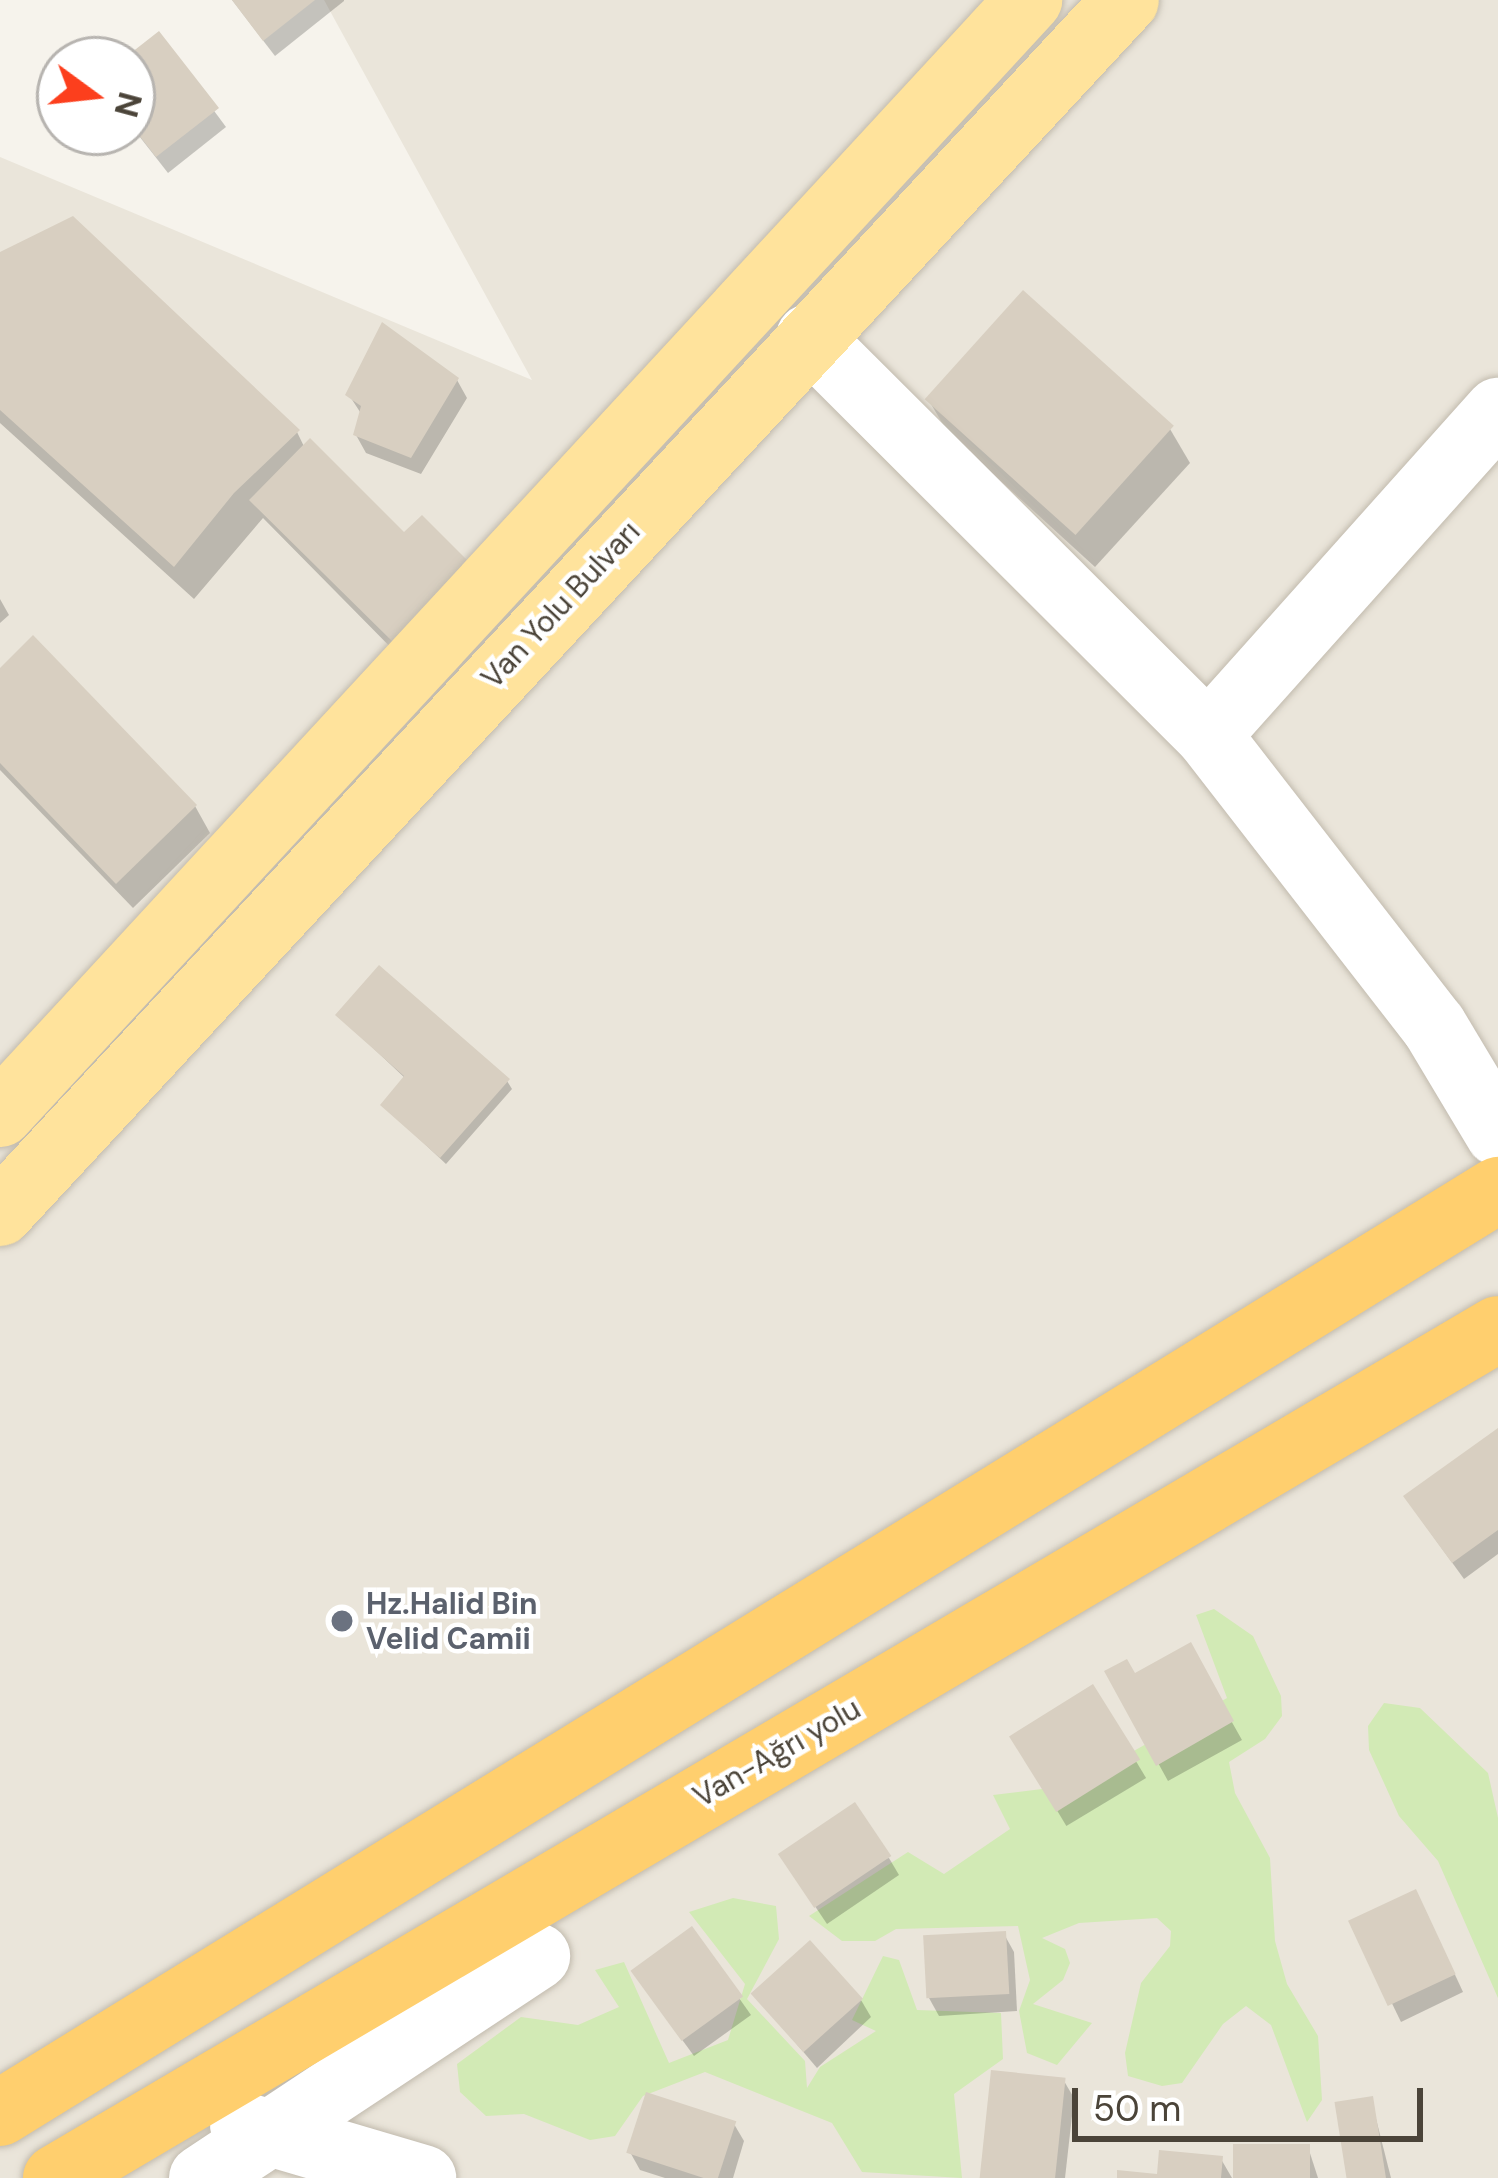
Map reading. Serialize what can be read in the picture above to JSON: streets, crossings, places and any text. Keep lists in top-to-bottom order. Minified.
{"streets":{"highway":["Van-Ağrı yolu"],"main road":["Van Yolu Bulvarı"]},"places":["Hz.Halid Bin Velid Camii"],"scale_bar":"50 m","north":"right"}
